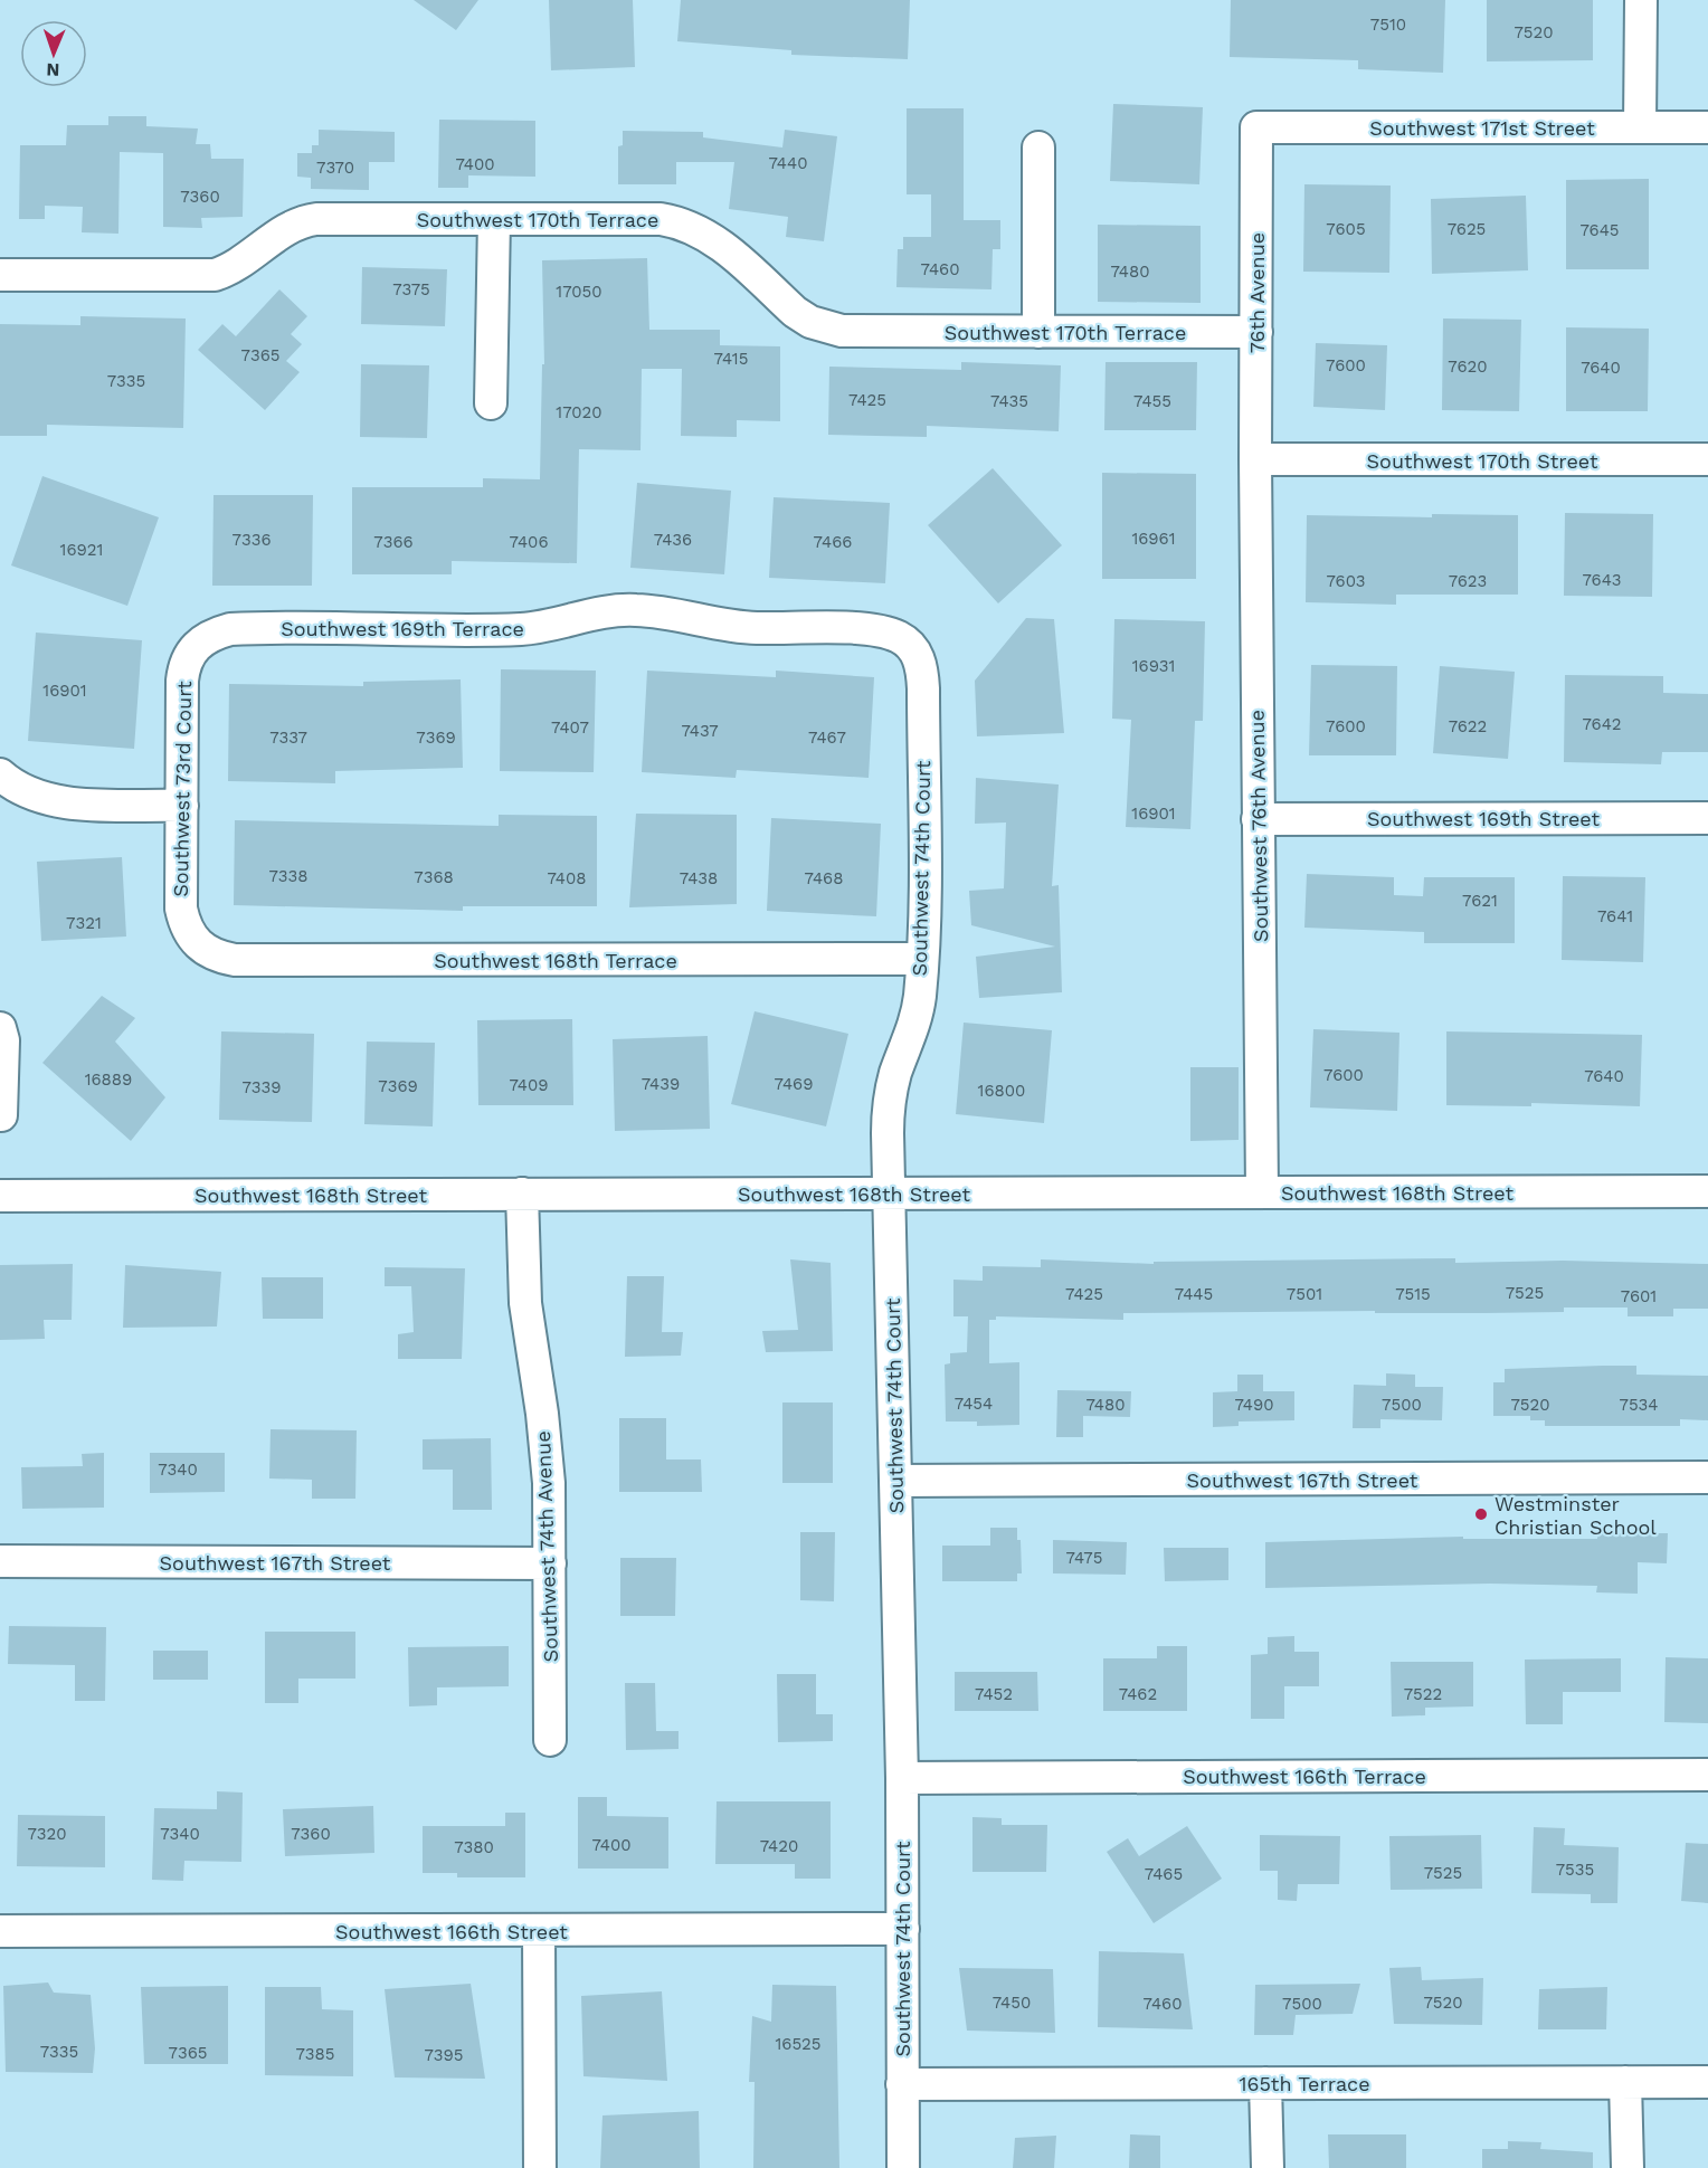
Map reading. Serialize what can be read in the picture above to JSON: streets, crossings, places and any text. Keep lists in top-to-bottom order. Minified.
{"streets":{"street":["Southwest 171st Street","Southwest 170th Terrace","76th Avenue","Southwest 170th Street","Southwest 169th Terrace","Southwest 73rd Court","Southwest 169th Street","Southwest 76th Avenue","Southwest 74th Court","Southwest 168th Terrace","Southwest 168th Street","Southwest 167th Street","Southwest 74th Avenue","Southwest 166th Terrace","Southwest 166th Street","165th Terrace"]},"crossings":[["Southwest 171st Street","76th Avenue"],["Southwest 170th Terrace","76th Avenue"],["76th Avenue","Southwest 170th Street"],["76th Avenue","Southwest 76th Avenue"],["Southwest 170th Street","Southwest 76th Avenue"],["Southwest 169th Terrace","Southwest 73rd Court"],["Southwest 169th Terrace","Southwest 74th Court"],["Southwest 73rd Court","Southwest 168th Terrace"],["Southwest 169th Street","Southwest 76th Avenue"],["Southwest 76th Avenue","Southwest 168th Street"],["Southwest 74th Court","Southwest 168th Terrace"],["Southwest 74th Court","Southwest 168th Street"],["Southwest 74th Court","Southwest 167th Street"],["Southwest 74th Court","Southwest 166th Terrace"],["Southwest 74th Court","Southwest 166th Street"],["Southwest 74th Court","165th Terrace"],["Southwest 168th Street","Southwest 74th Avenue"],["Southwest 167th Street","Southwest 74th Avenue"]],"places":["Westminster Christian School"],"house_numbers":["7510","7520","7440","7400","7370","7360","7605","7625","7645","7460","7480","7375","17050","7365","7415","7600","7620","7640","7335","7425","7435","7455","17020","16961","7336","7436","7366","7406","7466","16921","7643","7603","7623","16931","16901","7642","7600","7622","7407","7437","7337","7369","7467","16901","7338","7368","7408","7438","7468","7621","7641","7321","7600","7640","16889","7439","7469","7409","7369","7339","16800","7525","7425","7445","7501","7515","7601","7454","7480","7490","7500","7520","7534","7340","7475","7452","7462","7522","7320","7340","7360","7400","7420","7380","7535","7525","7465","7450","7520","7460","7500","16525","7335","7365","7385","7395"],"north":"bottom"}
